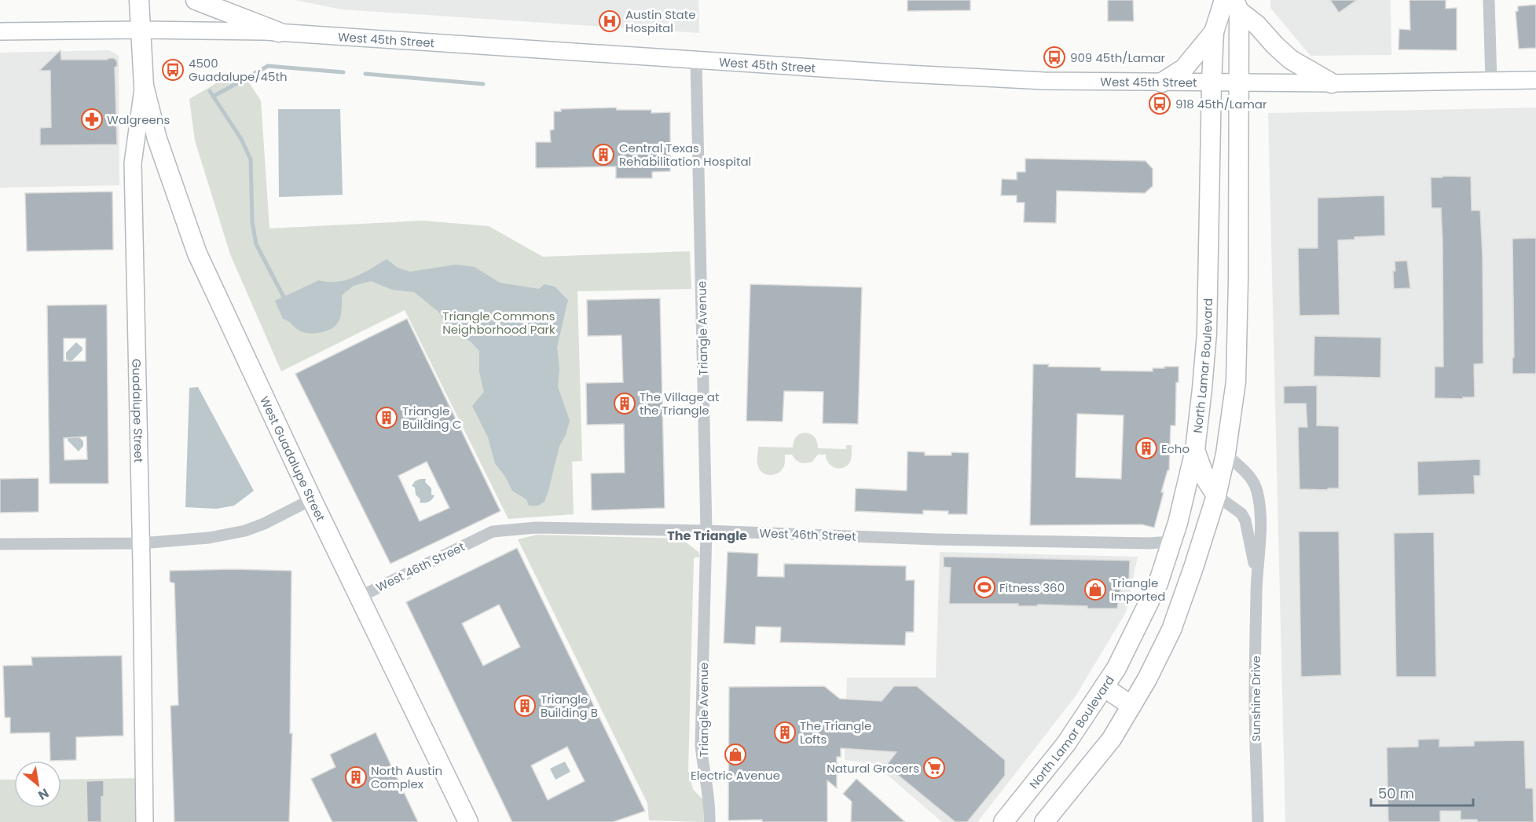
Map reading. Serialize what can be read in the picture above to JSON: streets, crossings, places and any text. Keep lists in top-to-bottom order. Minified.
{"streets":{"main road":["West 45th Street","North Lamar Boulevard","Guadalupe Street","West Guadalupe Street"],"street":["Triangle Avenue","West 46th Street","Sunshine Drive"]},"crossings":[["West 45th Street","Triangle Avenue"],["West 45th Street","North Lamar Boulevard"],["West 45th Street","Guadalupe Street"],["Triangle Avenue","West 46th Street"],["North Lamar Boulevard","West 46th Street"],["Guadalupe Street","West Guadalupe Street"],["West Guadalupe Street","West 46th Street"]],"districts":["The Triangle"],"parks":["Triangle Commons Neighborhood Park"],"places":{"hospital":["Austin State Hospital"],"bus stop":["909 45th/Lamar","4500 Guadalupe/45th","918 45th/Lamar"],"pharmacy":["Walgreens"],"building":["Central Texas Rehabilitation Hospital","The Village at the Triangle","Triangle Building C","Echo","Triangle Building B","The Triangle Lofts","North Austin Complex"],"sports":["Fitness 360"],"shop":["Triangle Imported","Electric Avenue"],"supermarket":["Natural Grocers"]},"scale_bar":"50 m","north":"bottom right"}
